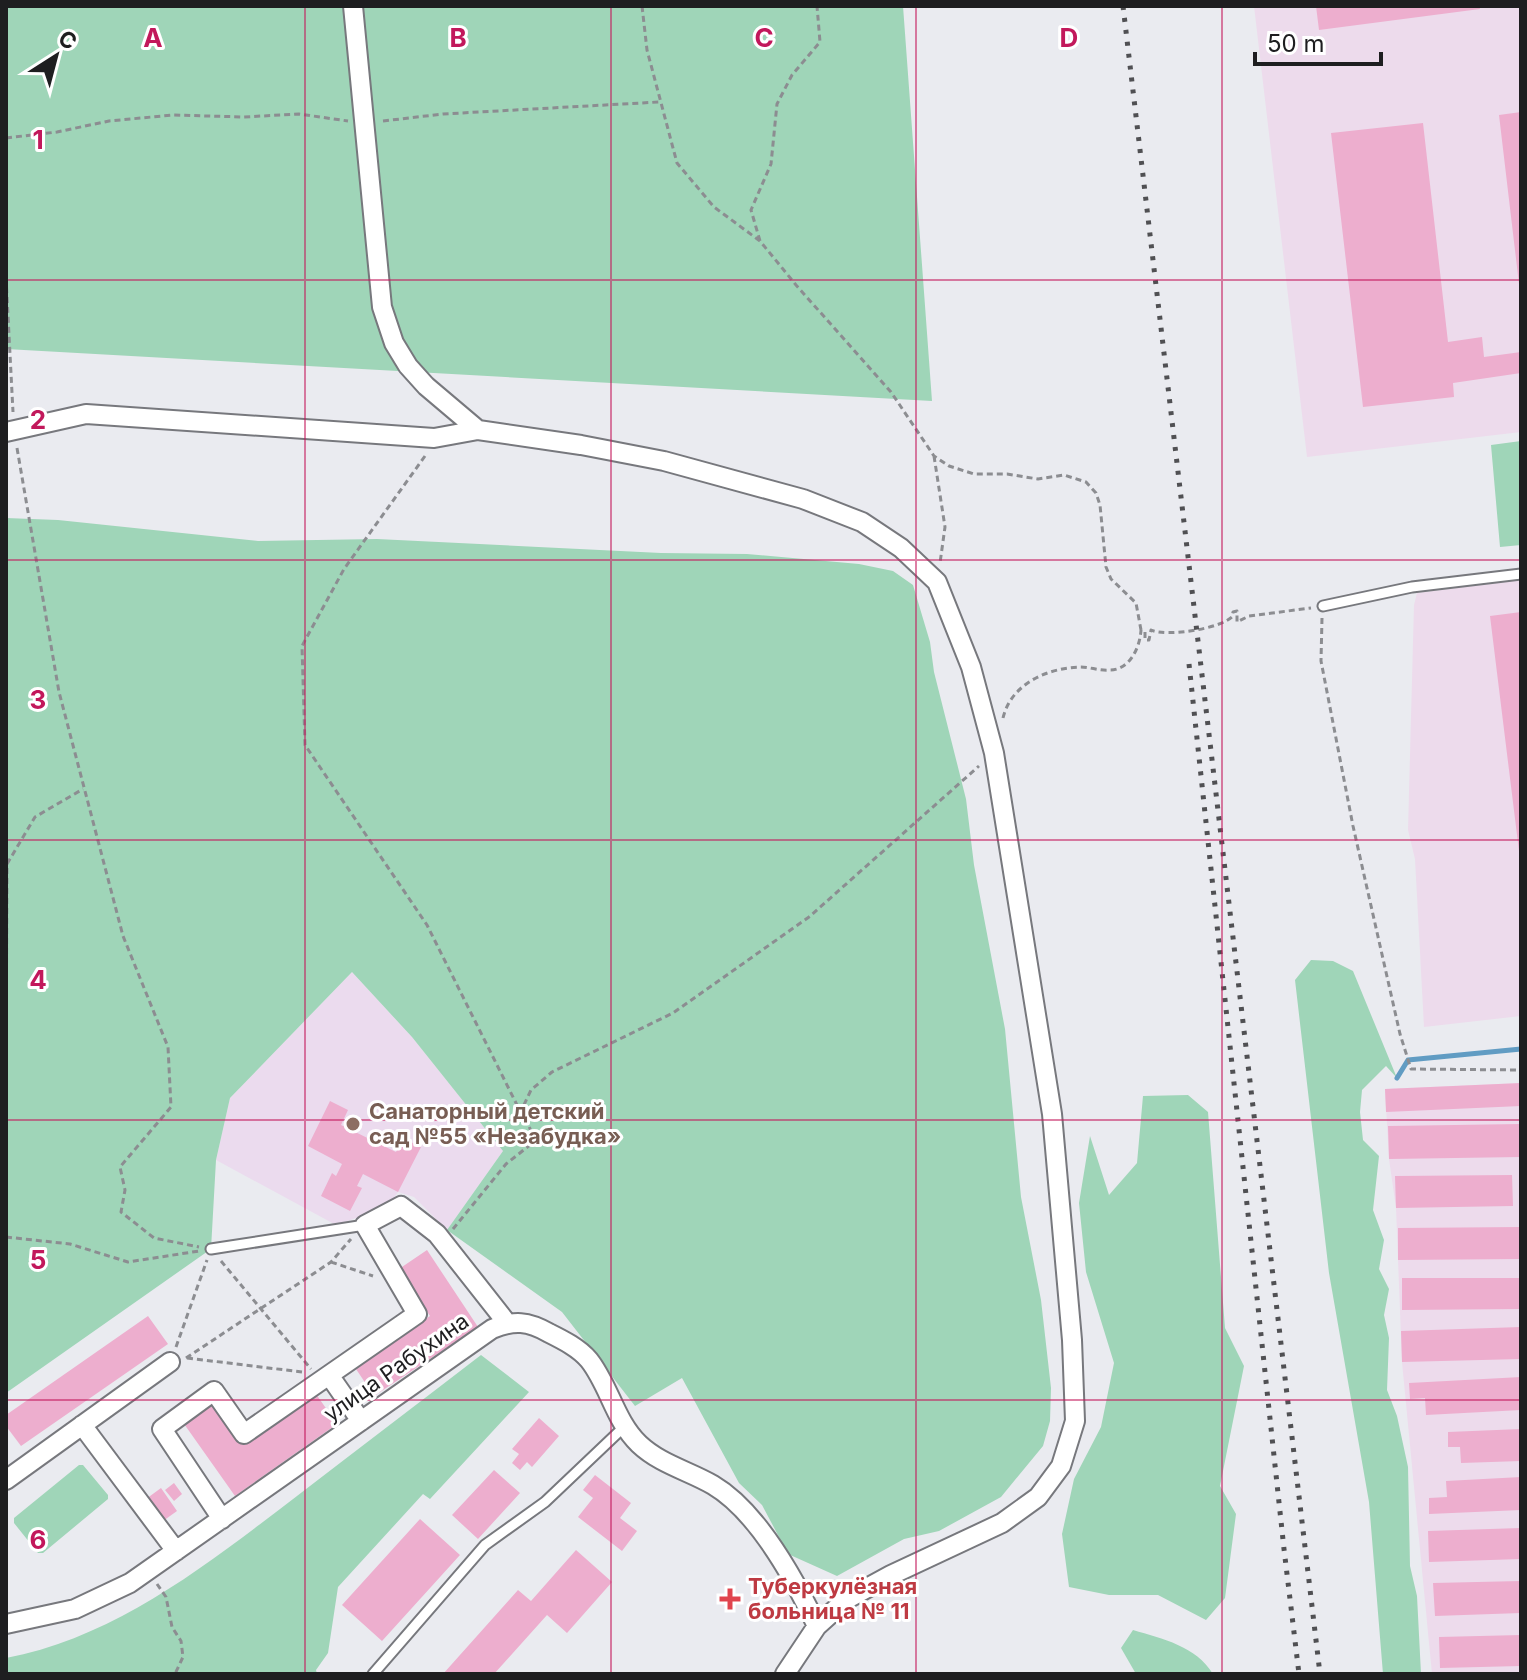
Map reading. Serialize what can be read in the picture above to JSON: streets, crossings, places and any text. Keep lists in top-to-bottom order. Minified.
{"streets":{"street":["улица Рабухина"]},"places":{"other":["Санаторный детский сад №55 «Незабудка»"],"health":["Туберкулёзная больница № 11"]},"scale_bar":"50 m","north":"top right","grid":{"columns":["A","B","C","D"],"rows":["1","2","3","4","5","6"]}}
